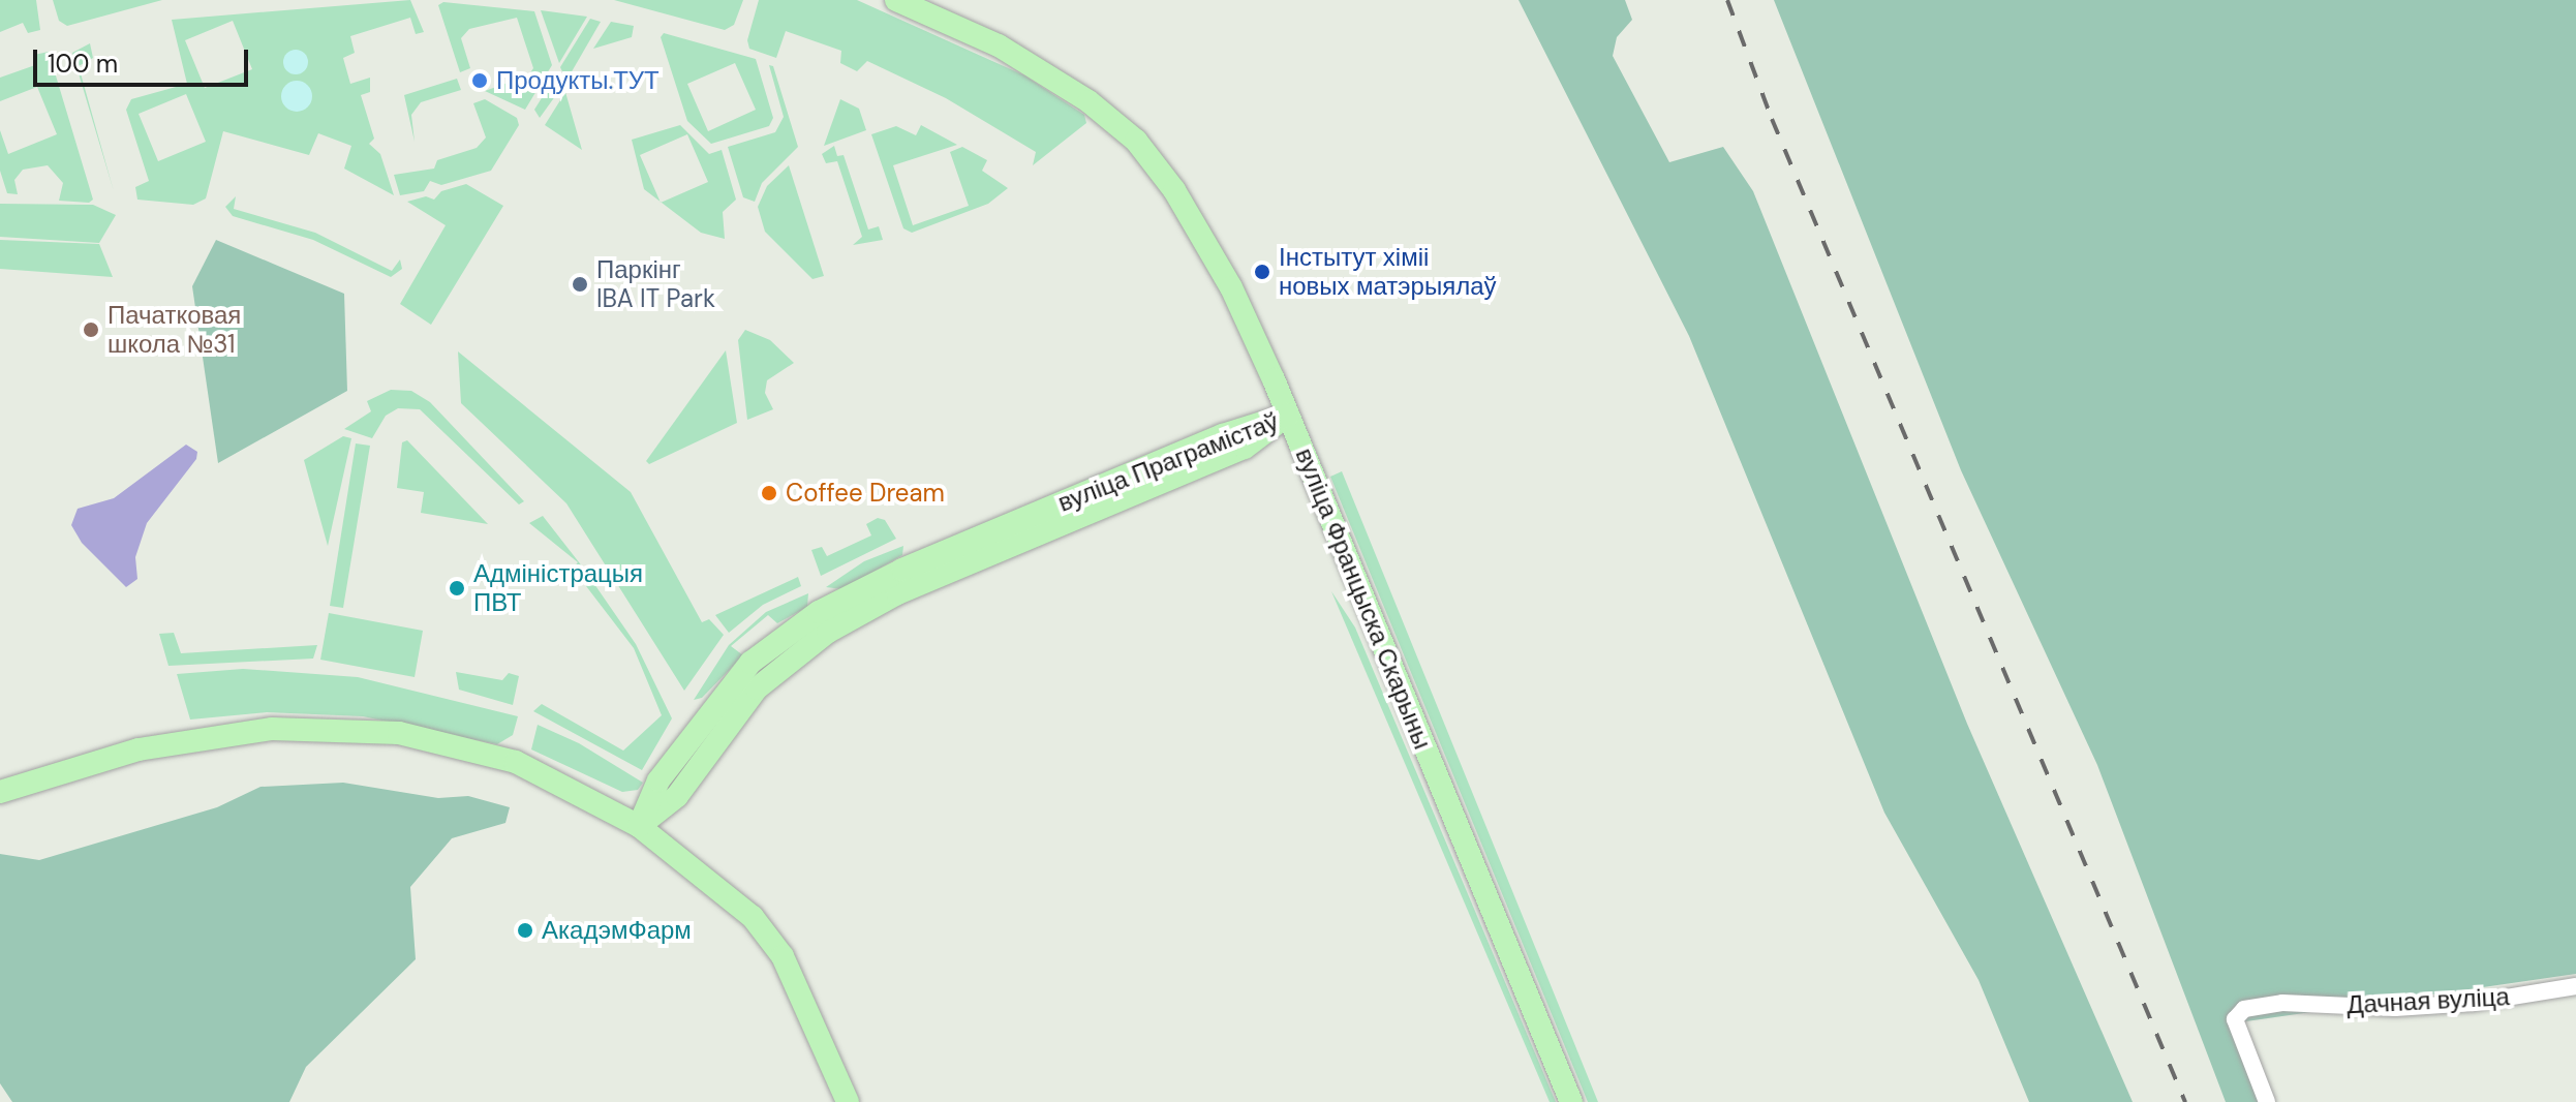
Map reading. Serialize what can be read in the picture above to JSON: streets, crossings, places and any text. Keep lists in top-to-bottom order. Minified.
{"streets":{"main road":["вуліца Праграмістаў","вуліца Францыска Скарыны"],"street":["Дачная вуліца"]},"crossings":[["вуліца Праграмістаў","вуліца Францыска Скарыны"]],"places":["Продукты.ТУТ","Інстытут хіміі новых матэрыялаў","Паркінг IBA IT Park","Пачатковая школа №31","Coffee Dream","Адміністрацыя ПВТ","АкадэмФарм"],"scale_bar":"100 m"}
